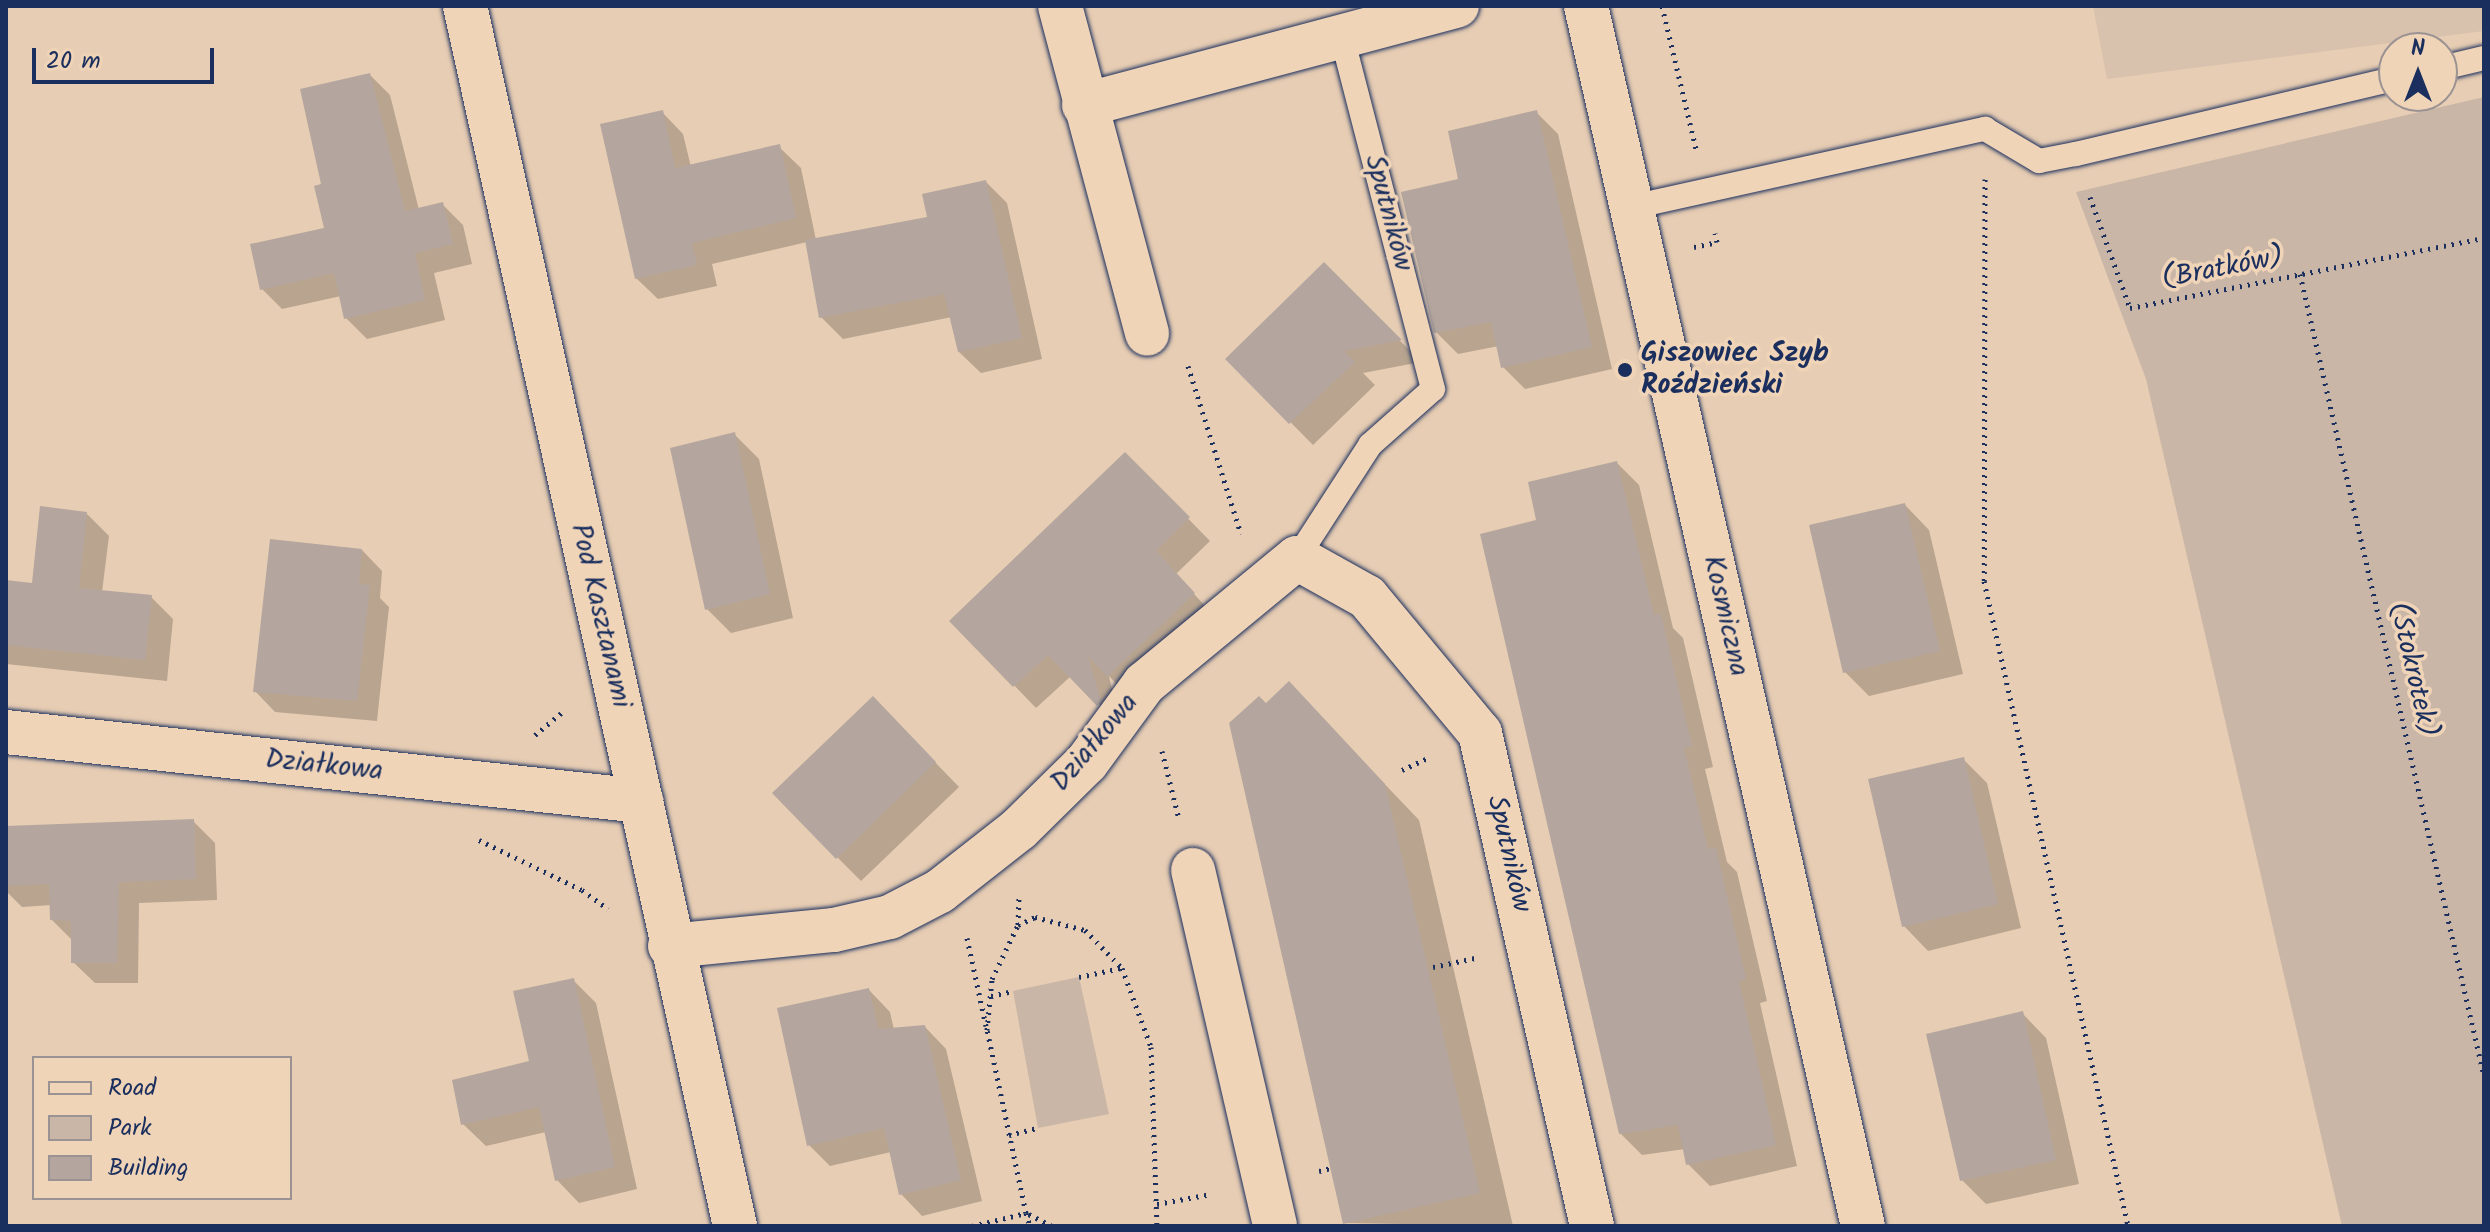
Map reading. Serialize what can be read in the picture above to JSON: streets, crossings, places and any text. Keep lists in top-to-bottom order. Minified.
{"streets":{"street":["Sputników","Pod Kasztanami","Kosmiczna","Działkowa"],"path":["(Bratków)","(Stokrotek)"]},"crossings":[["Sputników","Działkowa"],["(Bratków)","(Stokrotek)"],["Pod Kasztanami","Działkowa"]],"places":["Giszowiec Szyb Roździeński"],"legend":["Road","Park","Building"],"scale_bar":"20 m","north":"top"}
